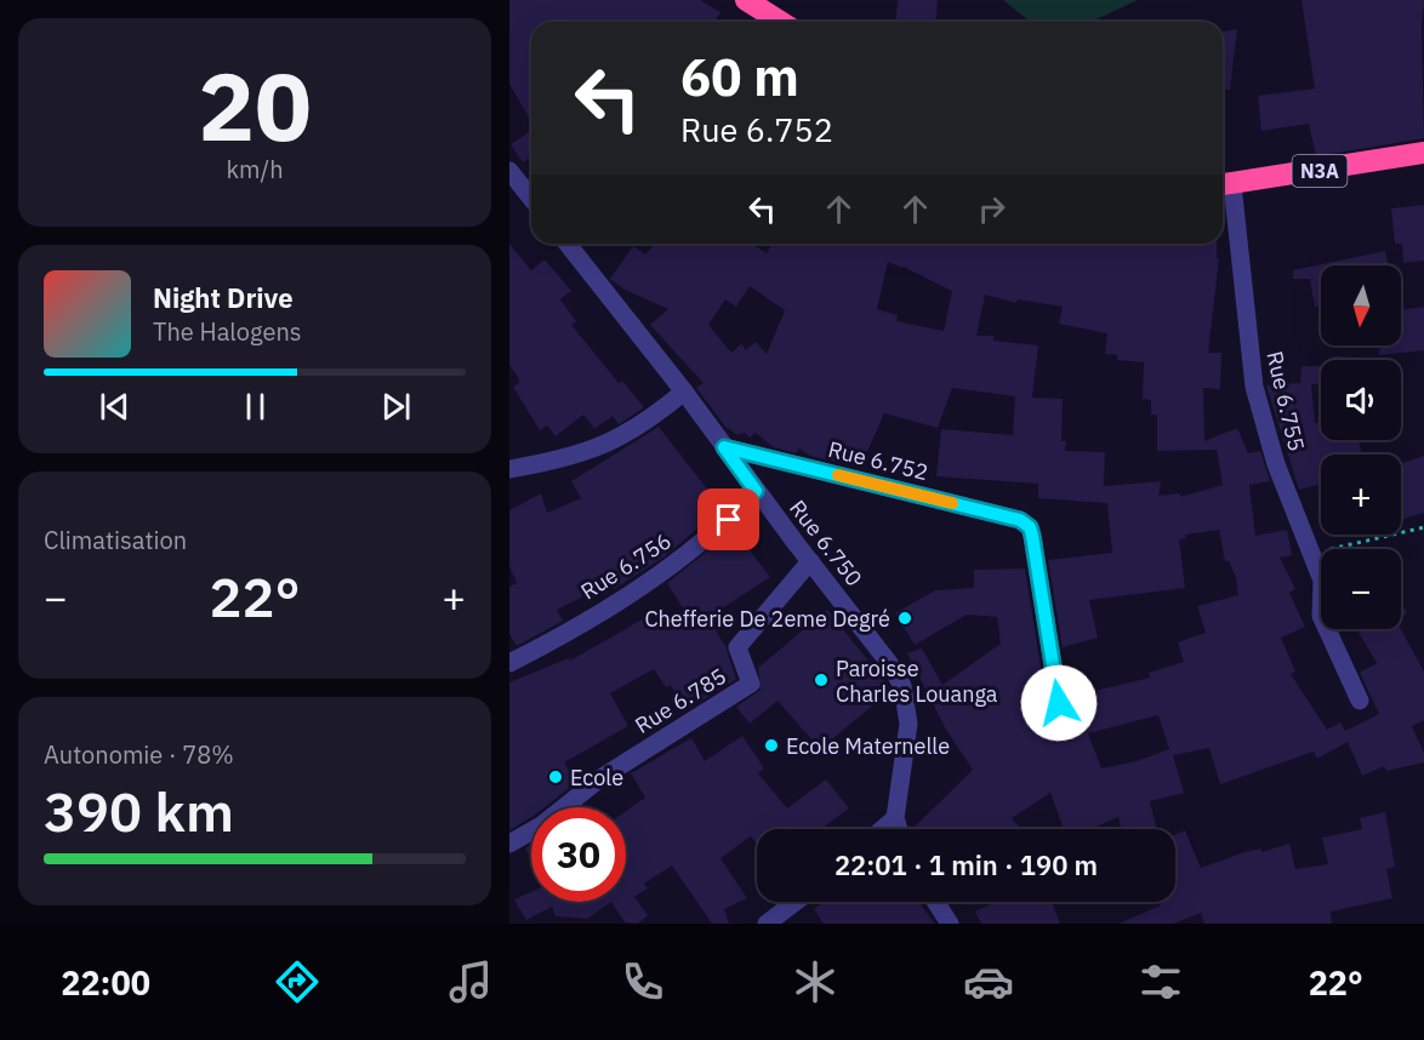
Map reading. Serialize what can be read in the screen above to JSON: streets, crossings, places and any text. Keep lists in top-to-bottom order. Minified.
{"streets":{"highway":["N3A"],"street":["Rue 6.755","Rue 6.752","Rue 6.750","Rue 6.756","Rue 6.785"]},"crossings":[["N3A","Rue 6.755"],["Rue 6.752","Rue 6.750"],["Rue 6.750","Rue 6.756"],["Rue 6.750","Rue 6.785"]],"places":["Chefferie De 2eme Degré","Paroisse Charles Louanga","Ecole Maternelle","Ecole"],"north":"bottom","page":{"tile":[["20","km/h"],"Climatisation",["Autonomie · 78%","390 km"]],"turn":["60 m","Rue 6.752"],"map_buttons":["+","−"],"song":["Night Drive","The Halogens"],"heat":["−","22°","+"],"limit":"30","trip":"22:01 · 1 min · 190 m","tabs":["22:00","22°"]}}
